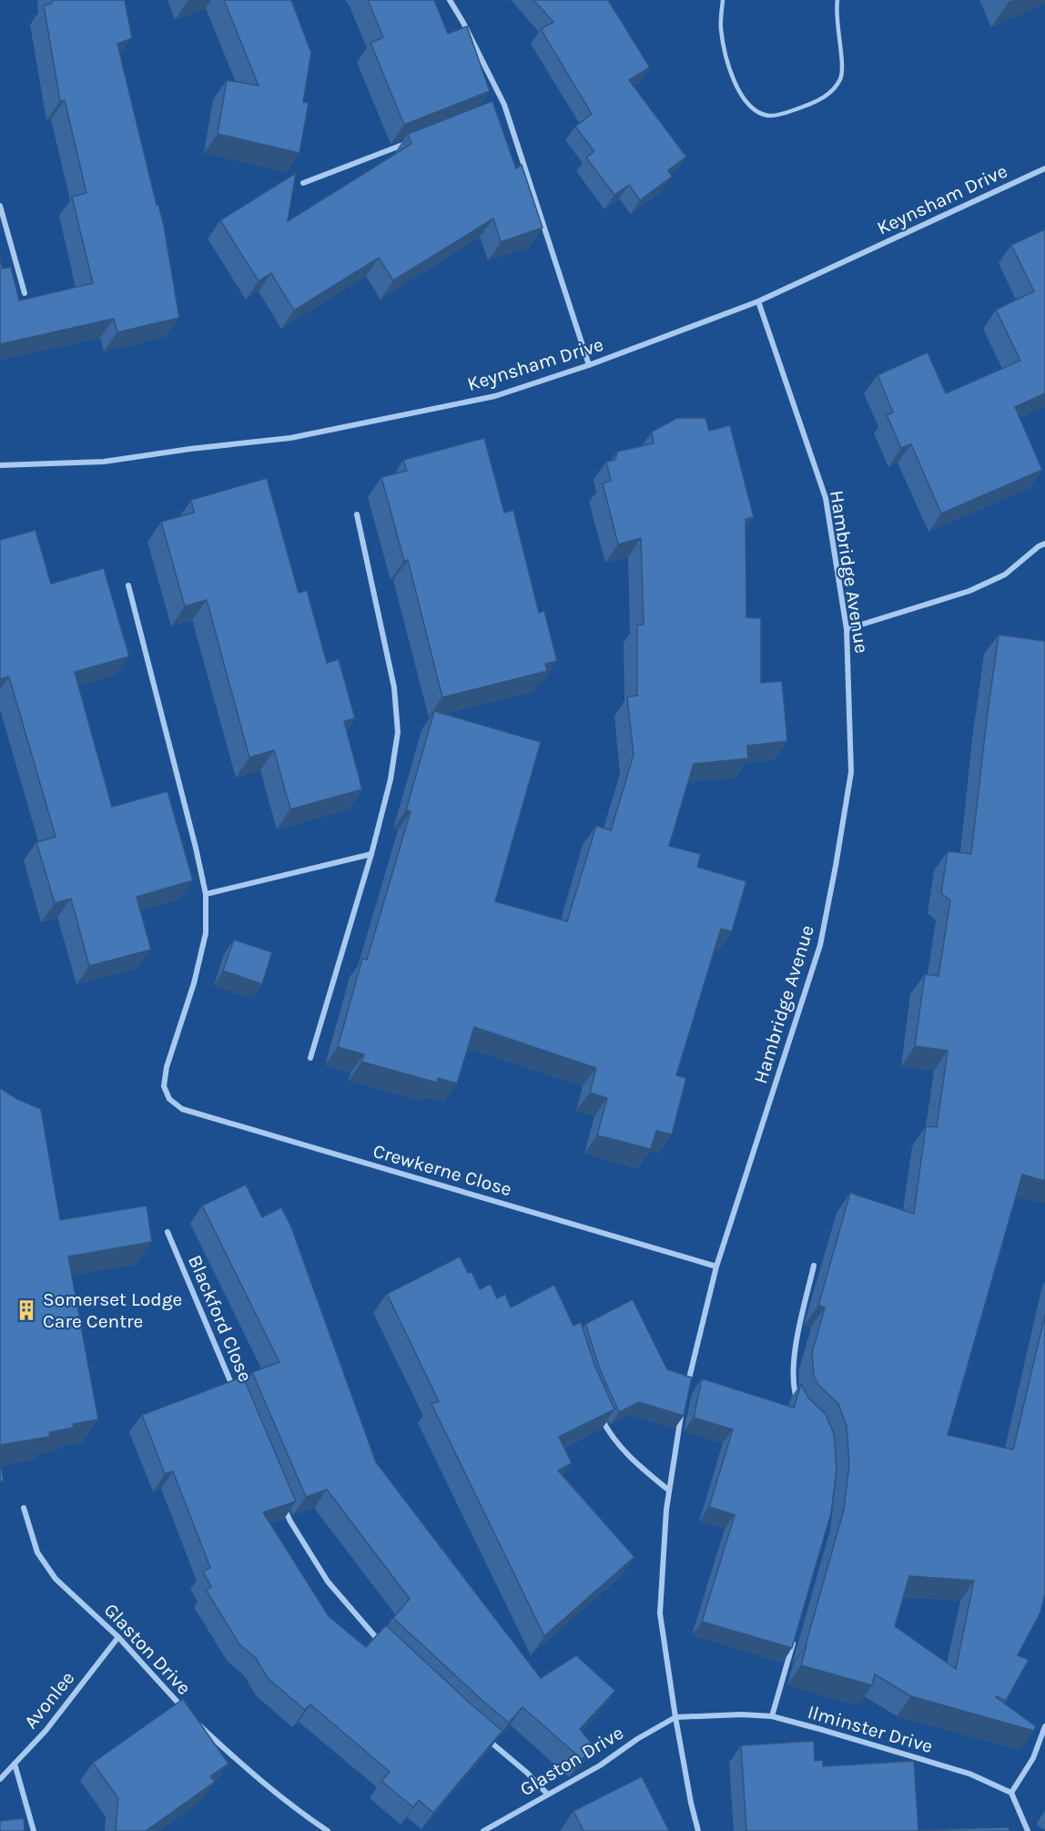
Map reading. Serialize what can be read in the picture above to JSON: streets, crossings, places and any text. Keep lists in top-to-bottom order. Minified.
{"streets":{"street":["Keynsham Drive","Hambridge Avenue","Crewkerne Close","Blackford Close","Glaston Drive","Avonlee","Ilminster Drive"]},"crossings":[["Keynsham Drive","Hambridge Avenue"],["Hambridge Avenue","Crewkerne Close"],["Glaston Drive","Avonlee"],["Glaston Drive","Ilminster Drive"]],"places":{"building":["Somerset Lodge Care Centre"]}}
